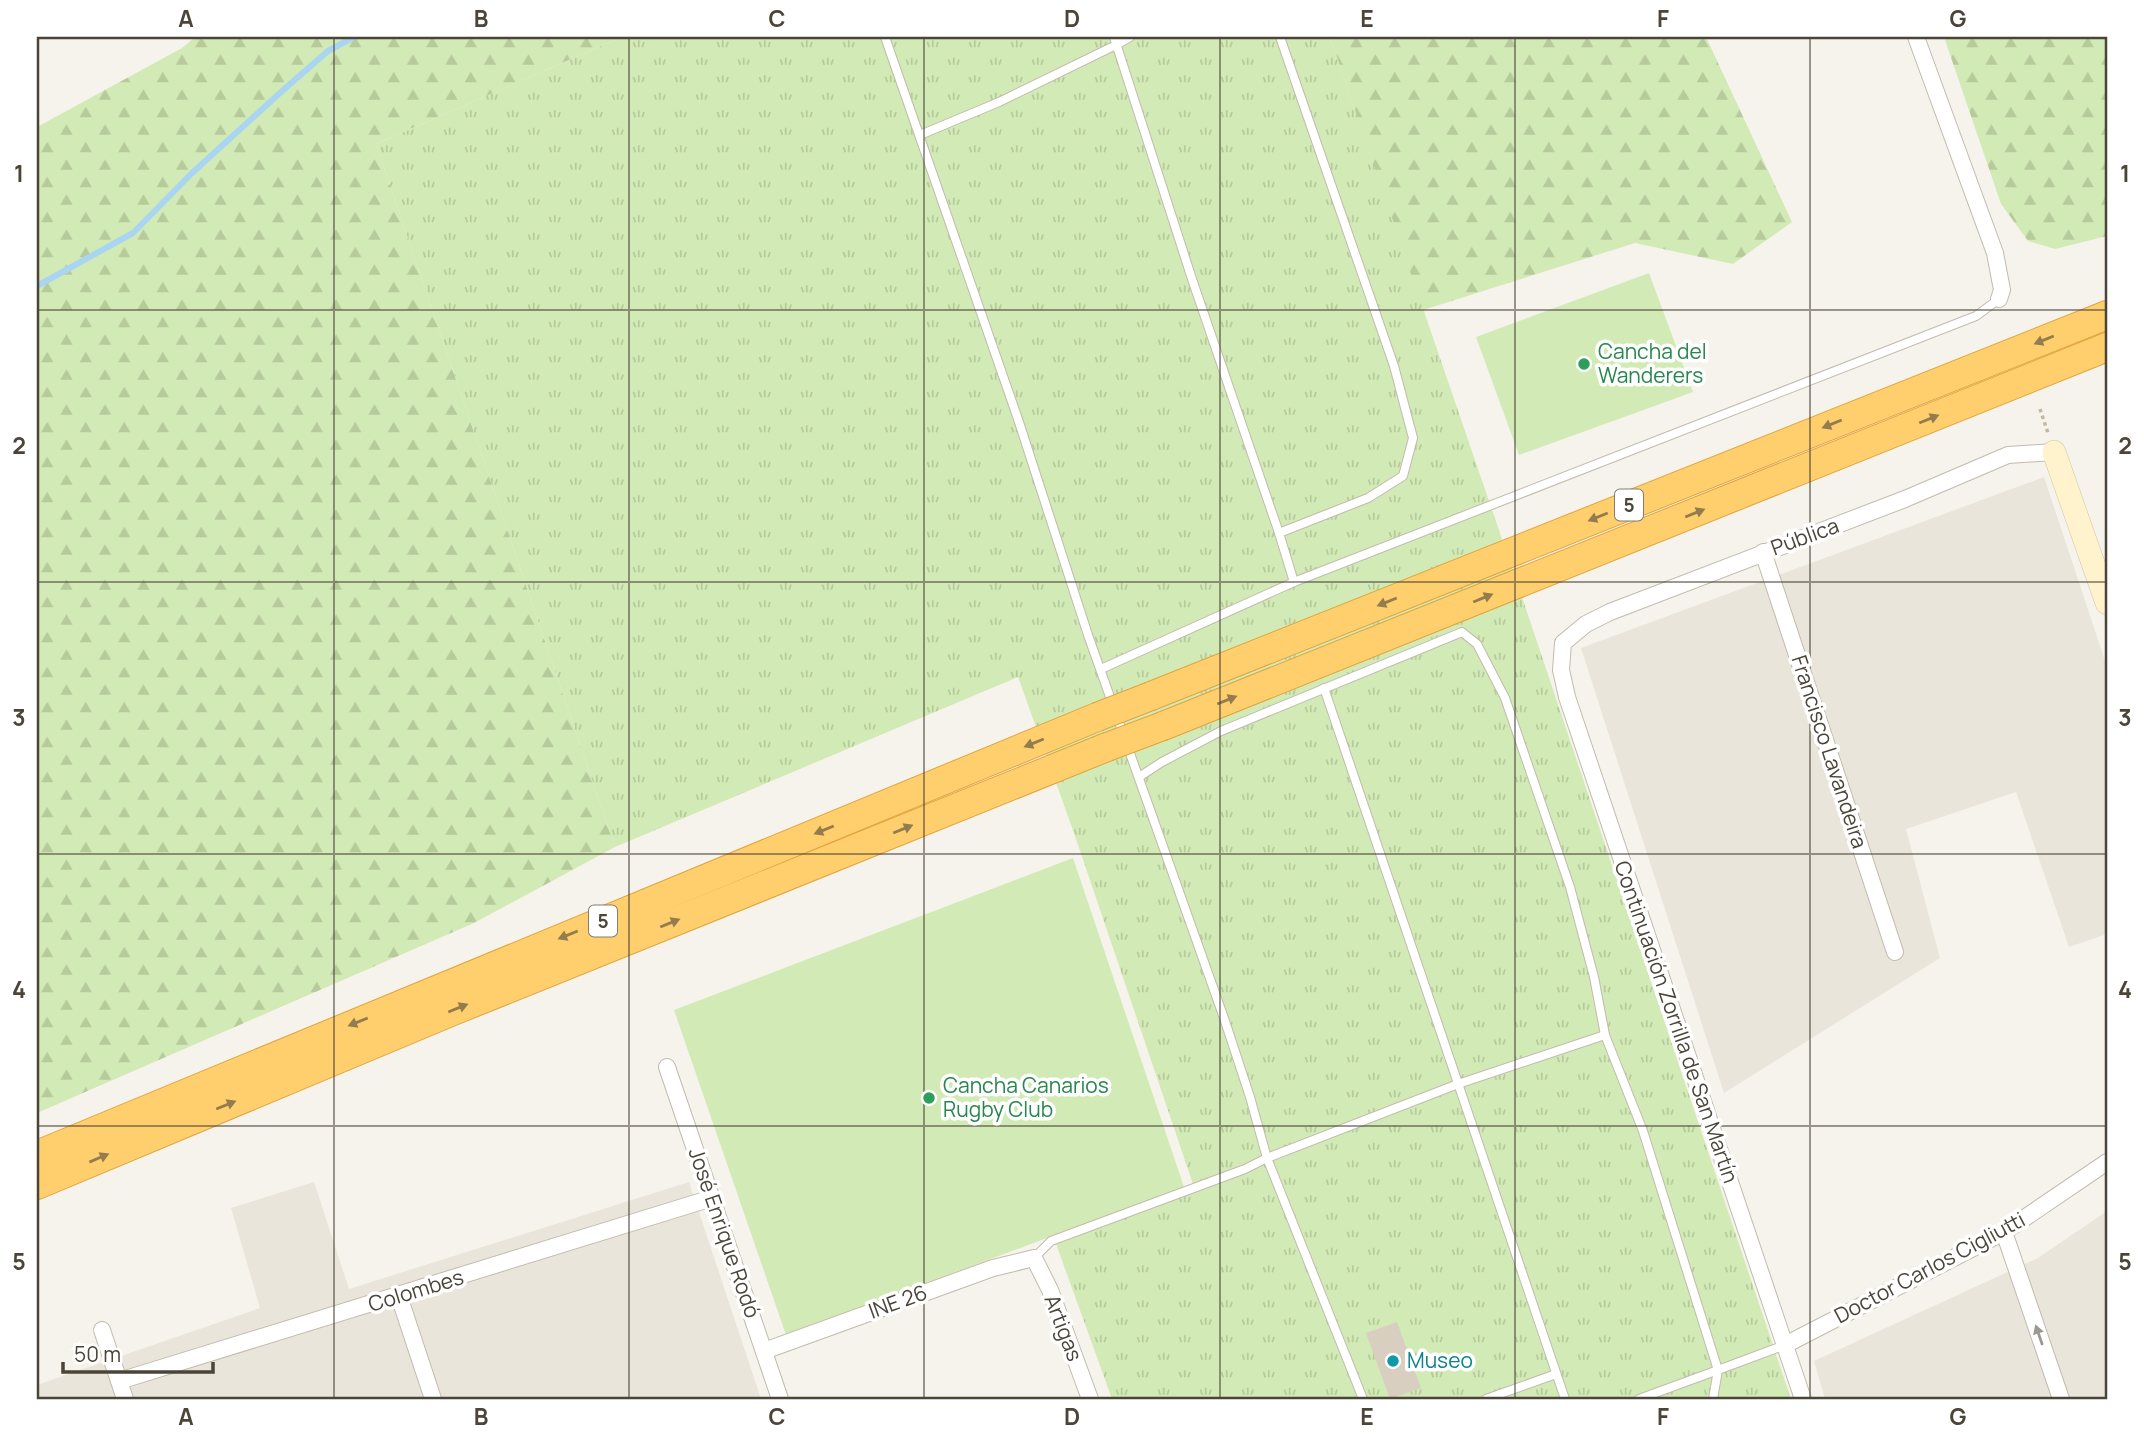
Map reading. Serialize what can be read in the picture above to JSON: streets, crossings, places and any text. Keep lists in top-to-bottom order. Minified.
{"streets":{"highway":["5"],"street":["Pública","Francisco Lavandeira","Continuación Zorrilla de San Martín","José Enrique Rodó","Doctor Carlos Cigliutti","Colombes","INE 26","Artigas"]},"crossings":[["Pública","Francisco Lavandeira"],["Pública","Continuación Zorrilla de San Martín"],["Continuación Zorrilla de San Martín","Doctor Carlos Cigliutti"],["José Enrique Rodó","Colombes"],["José Enrique Rodó","INE 26"],["INE 26","Artigas"]],"places":["Cancha del Wanderers","Cancha Canarios Rugby Club","Museo"],"scale_bar":"50 m","grid":{"columns":["A","B","C","D","E","F","G"],"rows":["1","2","3","4","5"]}}
